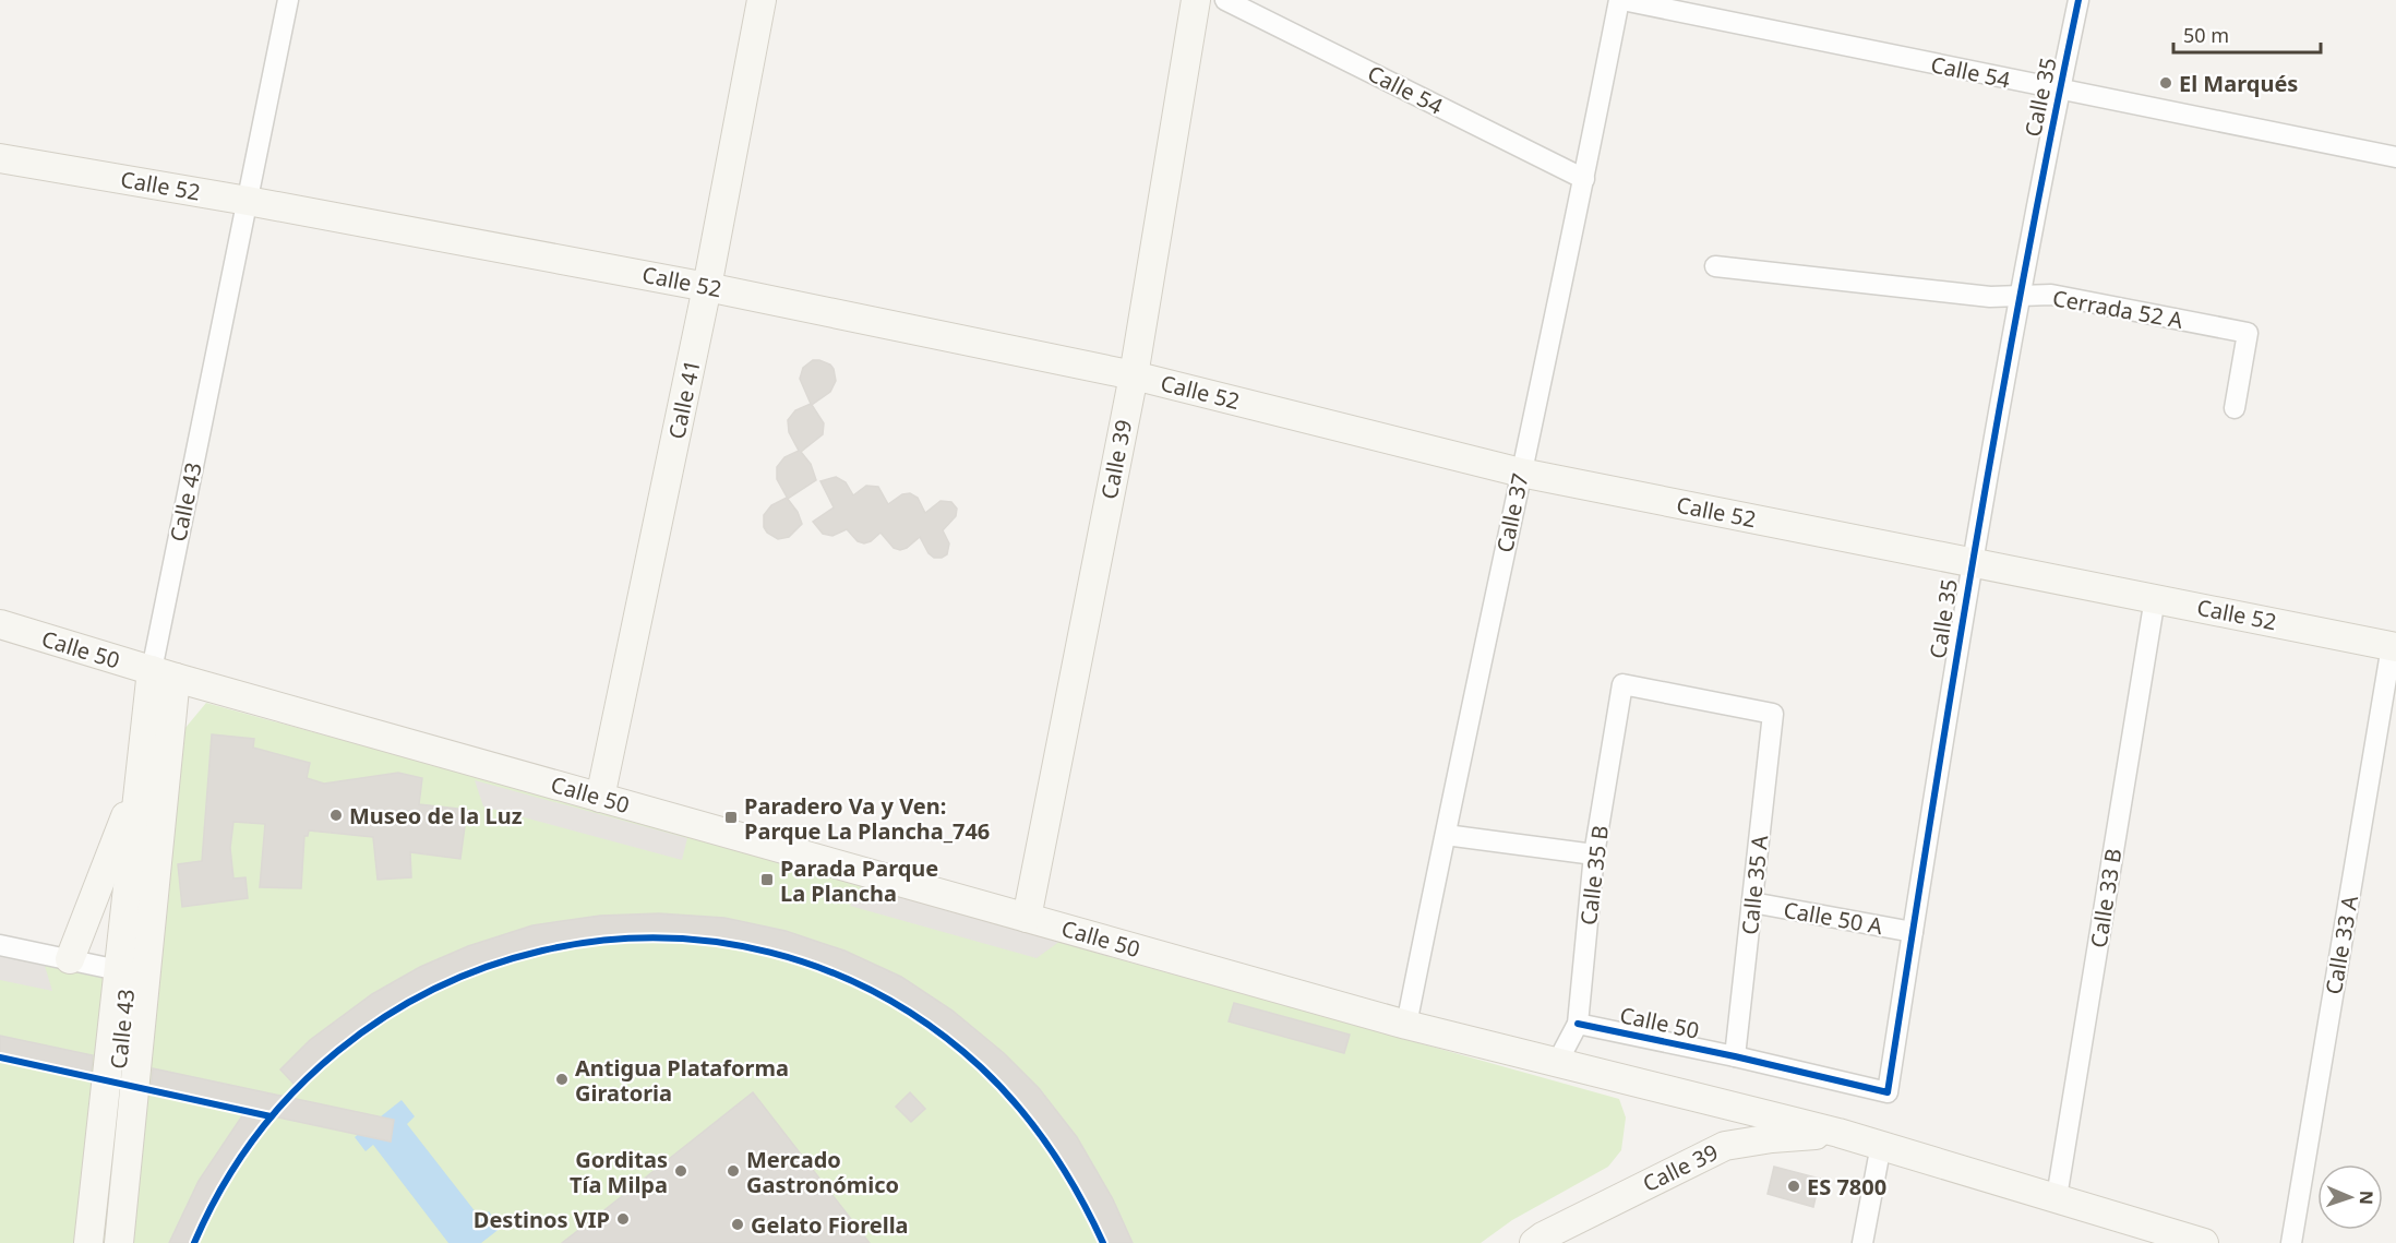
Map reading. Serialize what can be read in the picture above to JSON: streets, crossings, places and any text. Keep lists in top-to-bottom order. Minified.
{"streets":{"main road":["Calle 52","Calle 41","Calle 39","Calle 43","Calle 50"],"street":["Calle 54","Calle 35","Cerrada 52 A","Calle 37","Calle 35 B","Calle 35 A","Calle 33 B","Calle 50 A","Calle 33 A"]},"crossings":[["Calle 54","Calle 35"],["Calle 54","Calle 37"],["Calle 35","Calle 52"],["Calle 35","Cerrada 52 A"],["Calle 35","Calle 50"],["Calle 35","Calle 35 A"],["Calle 35","Calle 50 A"],["Calle 52","Calle 41"],["Calle 52","Calle 39"],["Calle 52","Calle 43"],["Calle 52","Calle 37"],["Calle 52","Calle 33 B"],["Calle 52","Calle 33 A"],["Calle 41","Calle 50"],["Calle 39","Calle 50"],["Calle 43","Calle 50"],["Calle 37","Calle 50"],["Calle 50","Calle 35 B"],["Calle 50","Calle 35 A"],["Calle 50","Calle 33 B"],["Calle 35 B","Calle 35 A"],["Calle 35 A","Calle 50 A"]],"places":{"other":["El Marqués","Museo de la Luz","Antigua Plataforma Giratoria","Gorditas Tía Milpa","Mercado Gastronómico","ES 7800","Destinos VIP","Gelato Fiorella"],"transit":["Paradero Va y Ven: Parque La Plancha_746","Parada Parque La Plancha"]},"scale_bar":"50 m","north":"right"}
